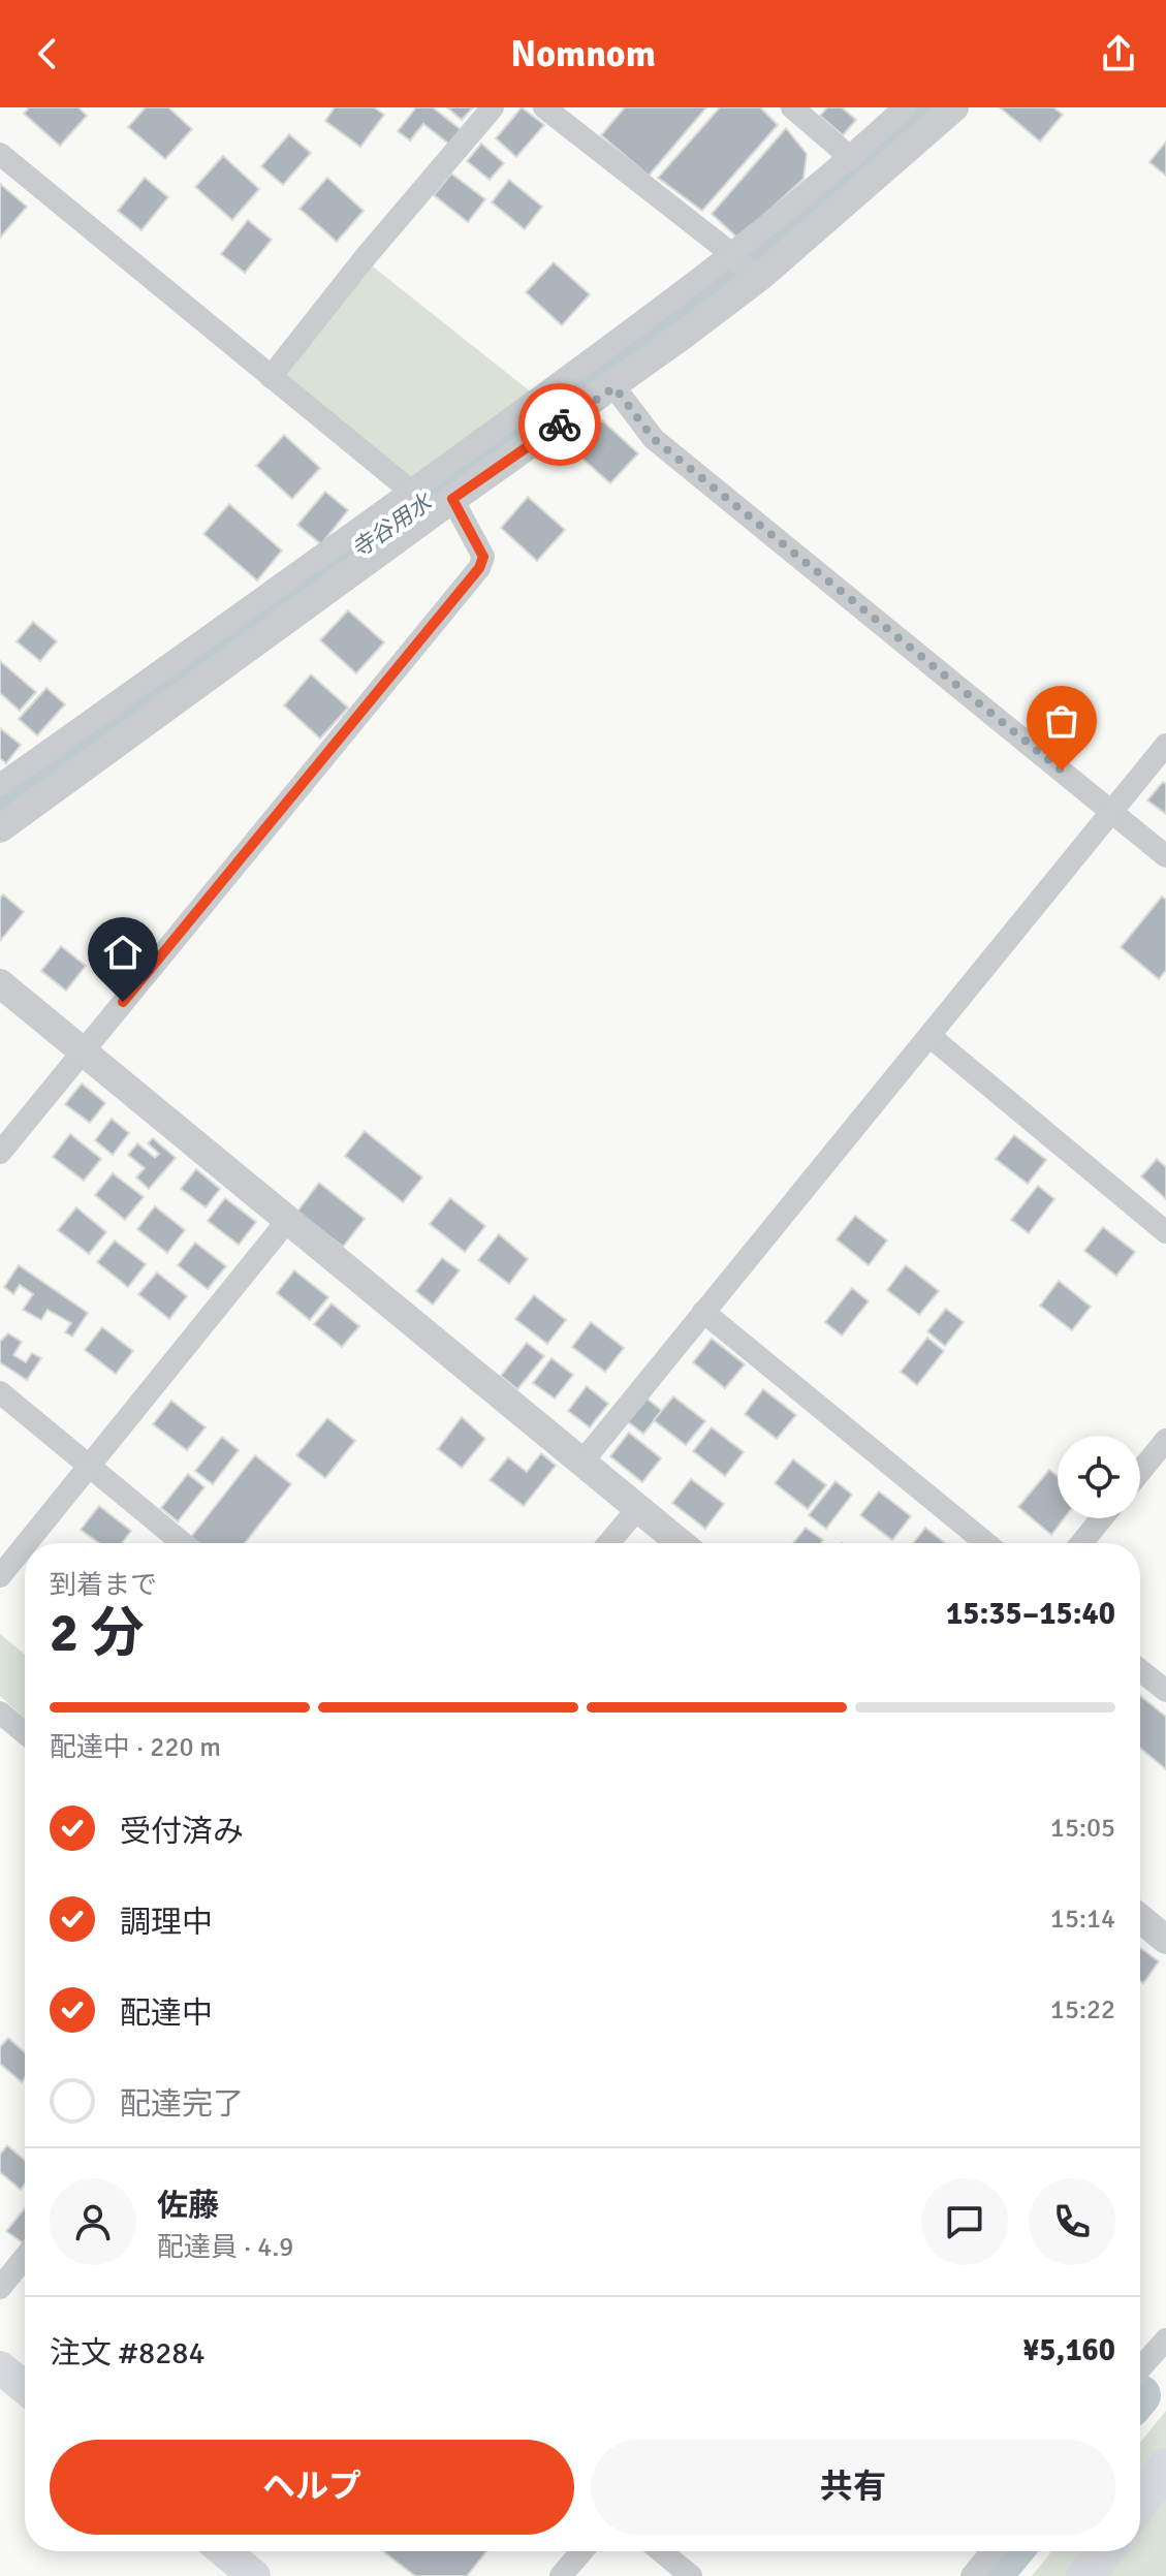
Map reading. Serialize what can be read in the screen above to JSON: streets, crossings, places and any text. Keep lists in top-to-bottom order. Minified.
{"water":["寺谷用水"],"page":{"header":"Nomnom","heading":["2 分","到着まで","15:35–15:40"],"panel":["佐藤","配達員 · 4.9","注文 #8284","¥5,160"],"bar":"配達中 · 220 m","list":[["受付済み","15:05"],["調理中","15:14"],["配達中","15:22"],"配達完了"],"buttons":["ヘルプ","共有"]}}
